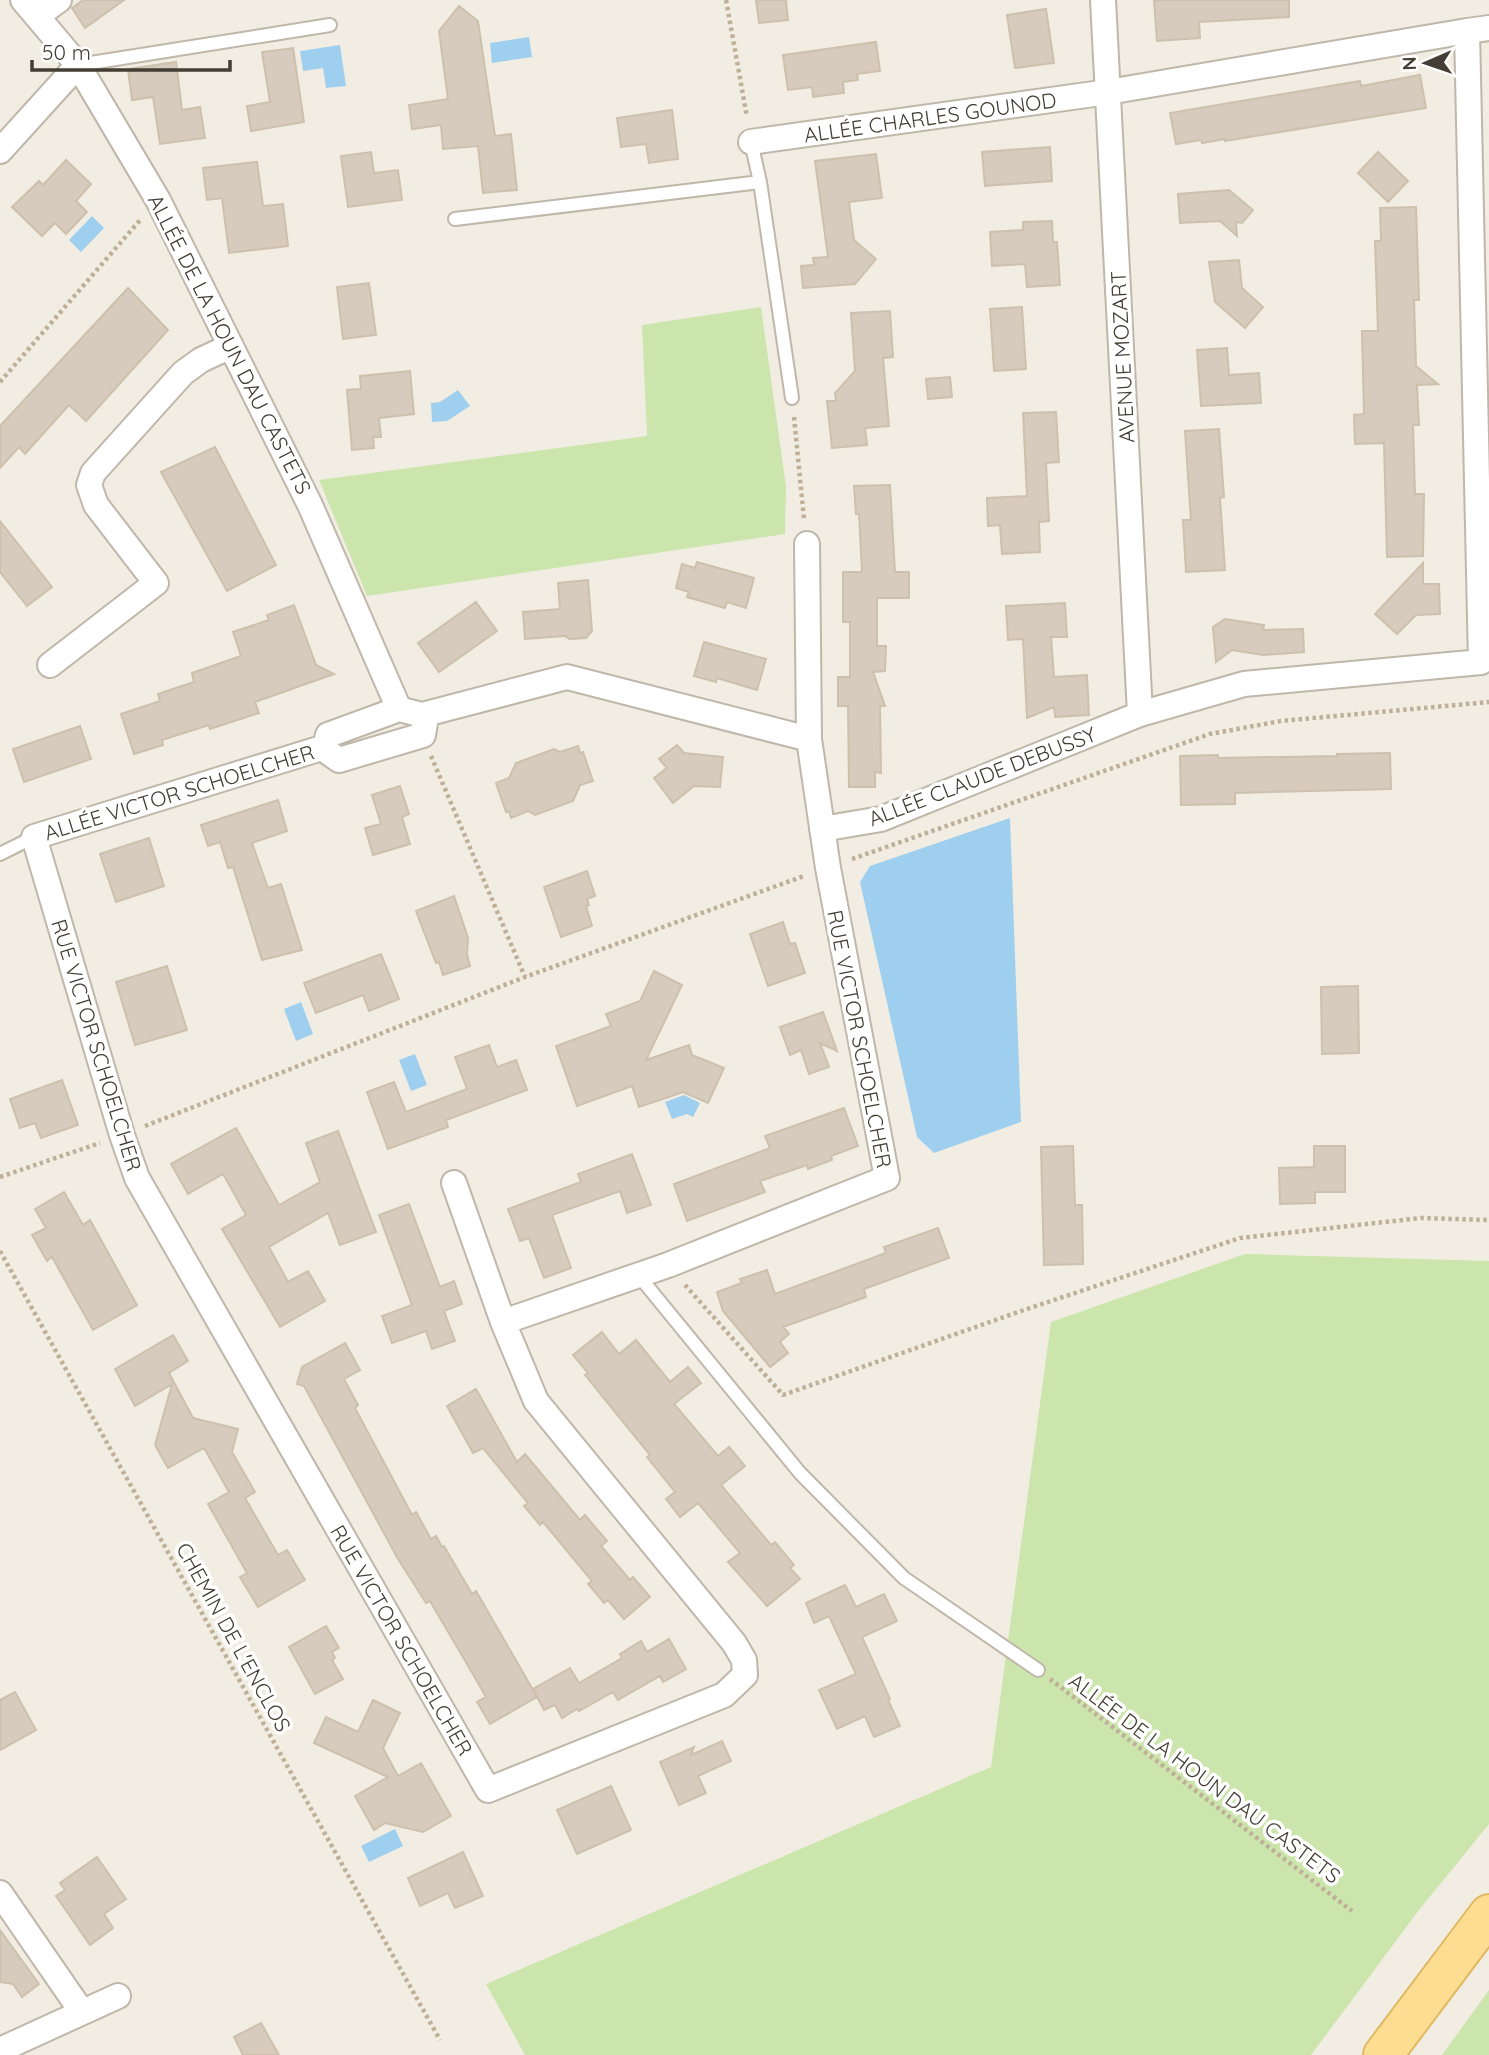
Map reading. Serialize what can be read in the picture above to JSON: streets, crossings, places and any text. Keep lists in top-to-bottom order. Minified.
{"streets":{"street":["ALLÉE CHARLES GOUNOD","ALLÉE DE LA HOUN DAU CASTETS","AVENUE MOZART","ALLÉE CLAUDE DEBUSSY","ALLÉE VICTOR SCHOELCHER","RUE VICTOR SCHOELCHER"],"path":["CHEMIN DE L'ENCLOS"]},"crossings":[["ALLÉE CHARLES GOUNOD","AVENUE MOZART"],["ALLÉE CHARLES GOUNOD","ALLÉE CLAUDE DEBUSSY"],["ALLÉE DE LA HOUN DAU CASTETS","ALLÉE VICTOR SCHOELCHER"],["AVENUE MOZART","ALLÉE CLAUDE DEBUSSY"],["ALLÉE VICTOR SCHOELCHER","RUE VICTOR SCHOELCHER"]],"scale_bar":"50 m","north":"left"}
